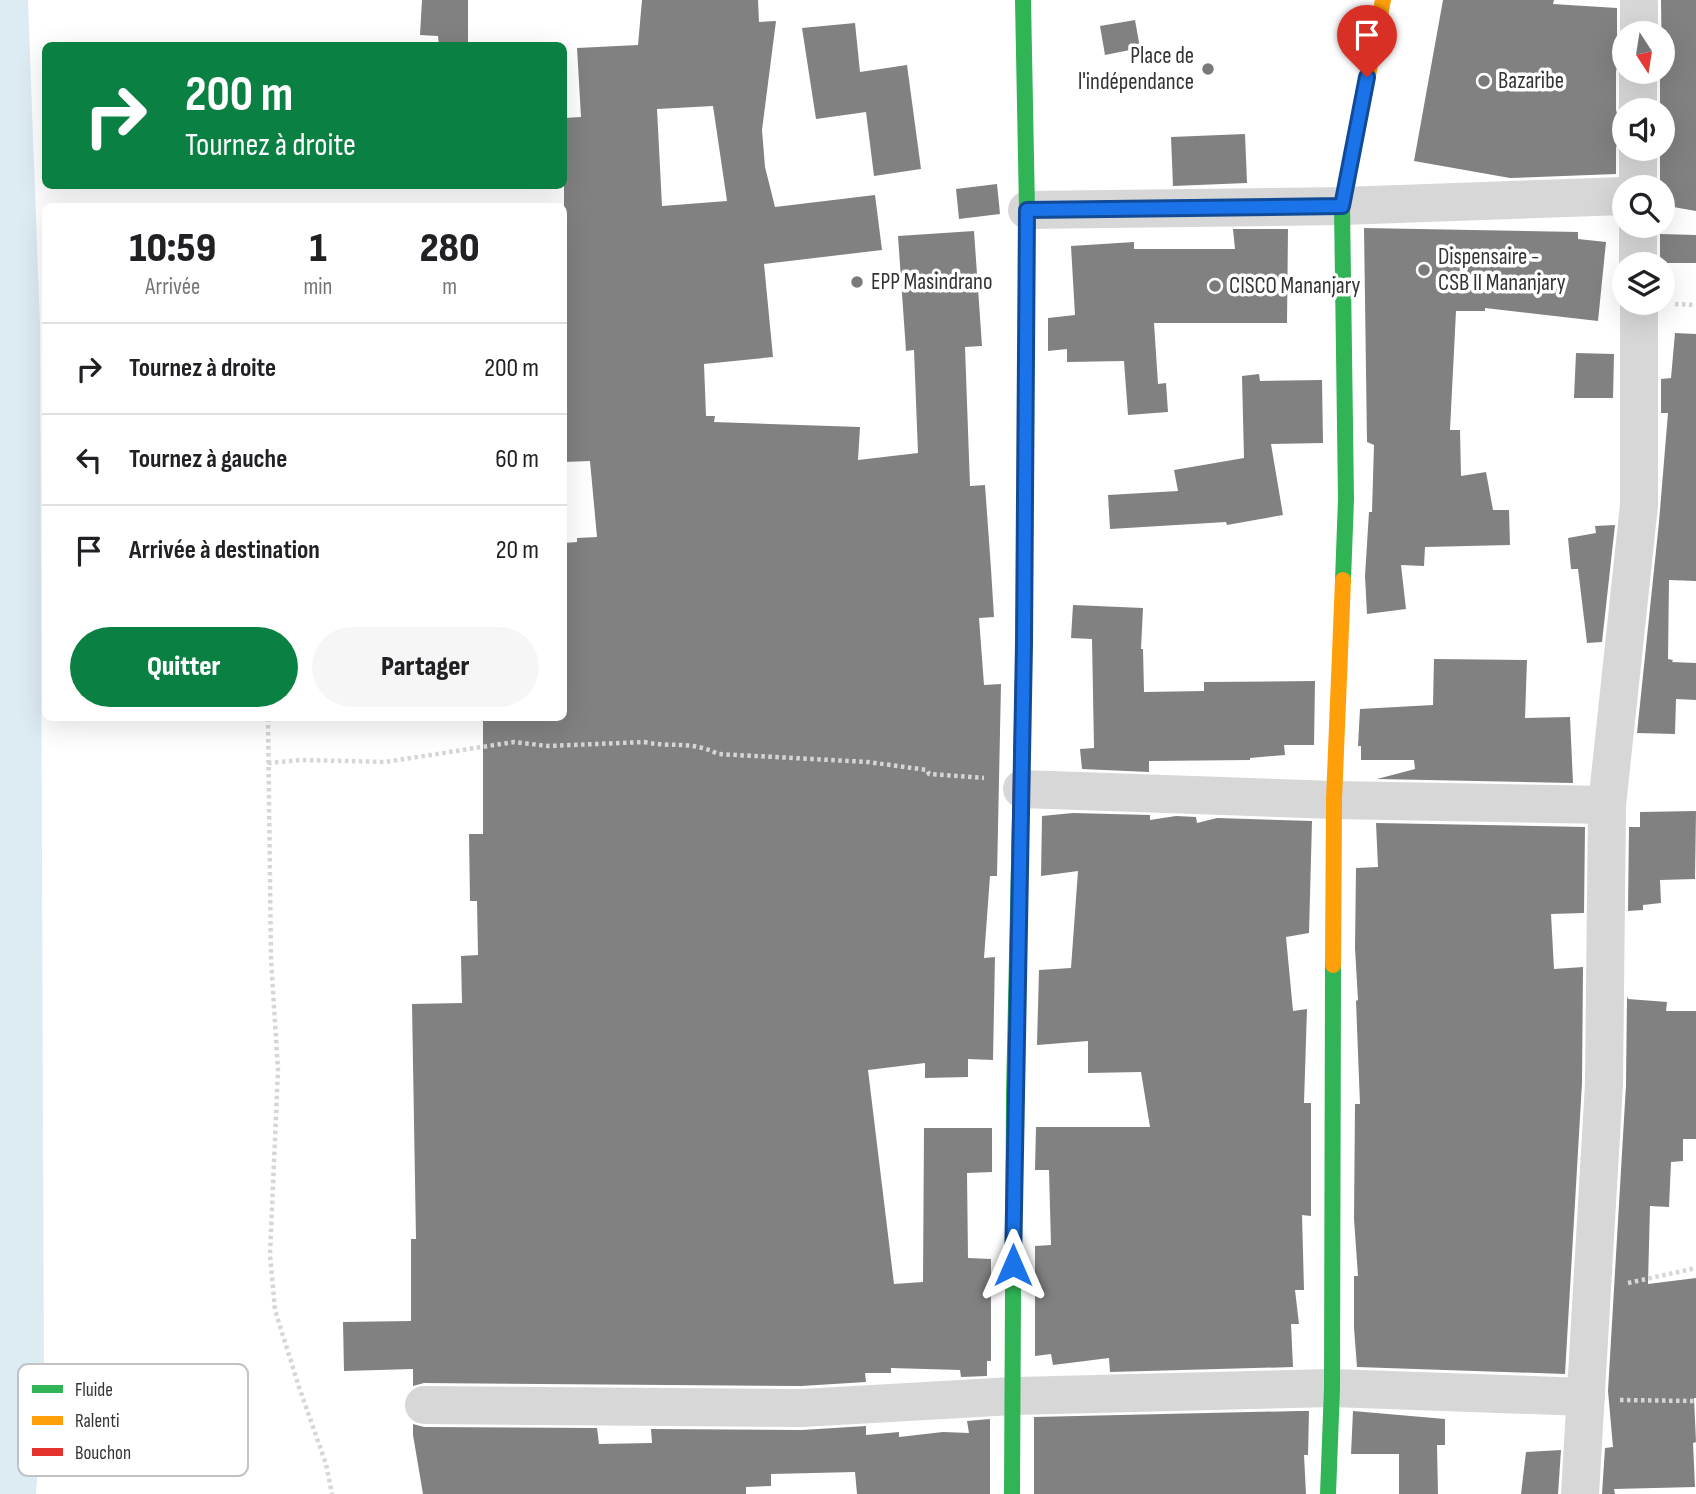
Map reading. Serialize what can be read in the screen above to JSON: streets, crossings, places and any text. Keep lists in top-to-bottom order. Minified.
{"places":["Place de l'indépendance","Bazaribe","Dispensaire - CSB II Mananjary","EPP Masindrano","CISCO Mananjary"],"legend":["Fluide","Ralenti","Bouchon"],"north":"bottom","page":{"turn":["200 m","Tournez à droite"],"eta":["10:59","Arrivée","1","min","280","m"],"list":[{"name":"Tournez à droite","value":"200 m"},{"name":"Tournez à gauche","value":"60 m"},{"name":"Arrivée à destination","value":"20 m"}],"buttons":["Quitter","Partager"]}}
